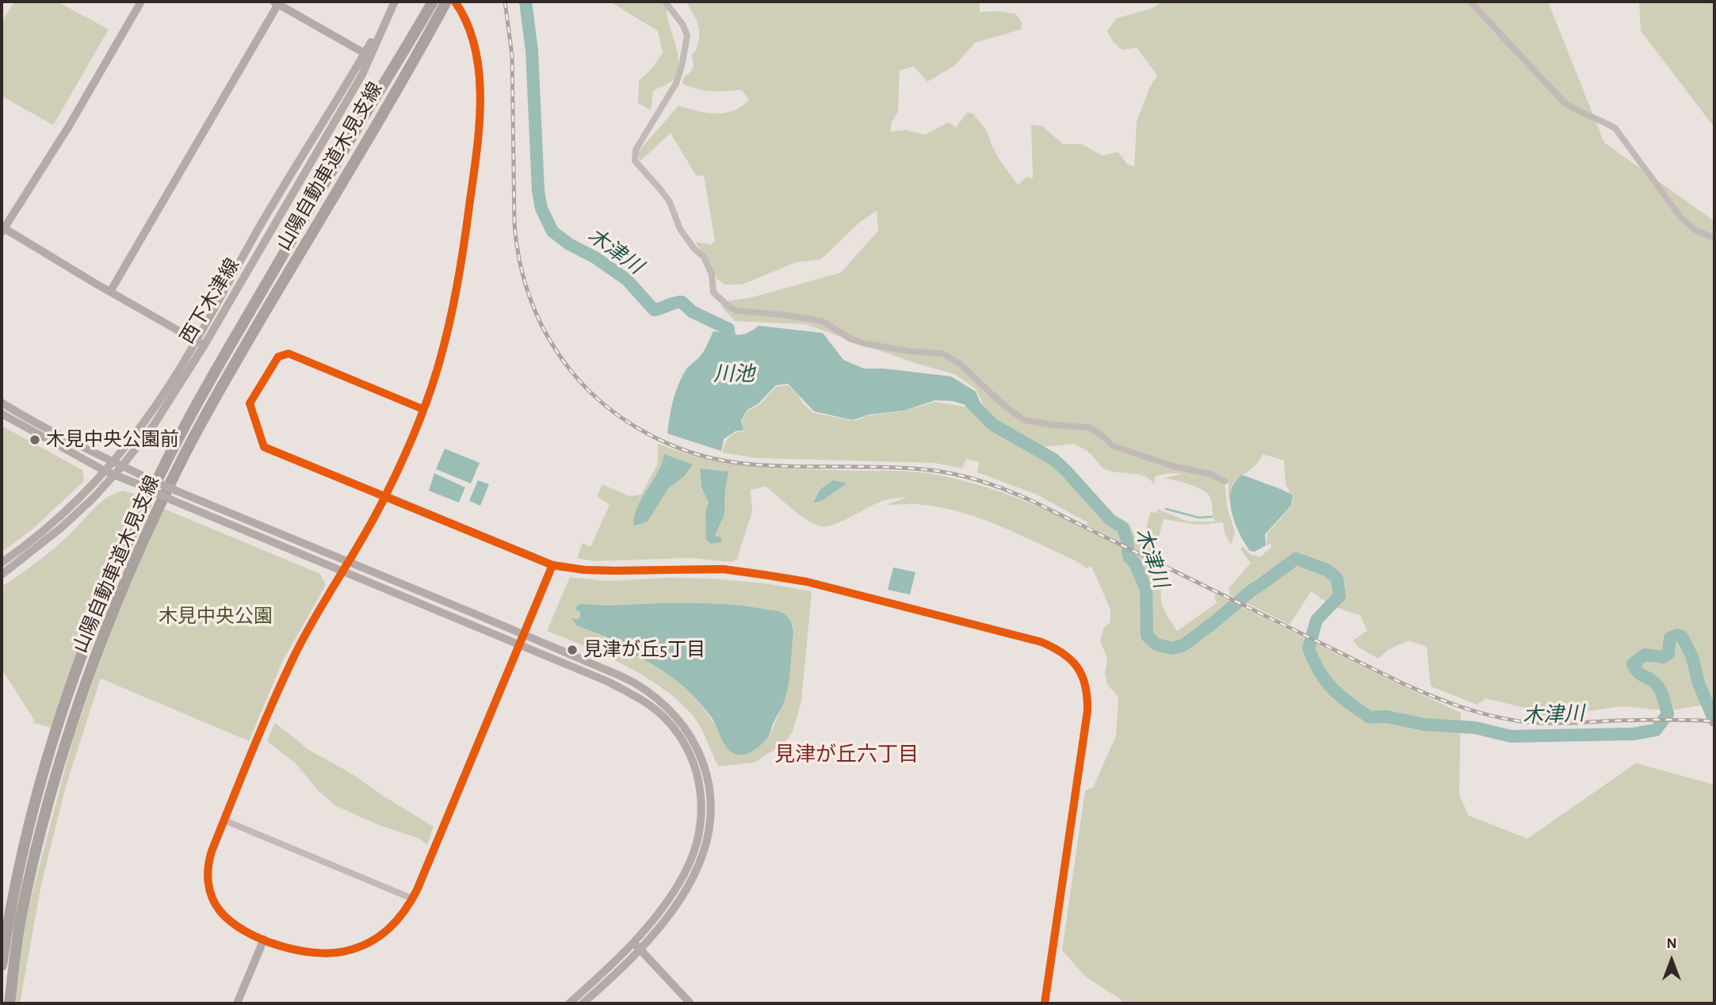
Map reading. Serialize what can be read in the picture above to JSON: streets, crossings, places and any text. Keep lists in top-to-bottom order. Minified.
{"streets":{"highway":["山陽自動車道木見支線"],"street":["西下木津線"]},"districts":["見津が丘六丁目"],"water":["木津川","川池"],"parks":["木見中央公園"],"places":["木見中央公園前","見津が丘5丁目"],"north":"top"}
